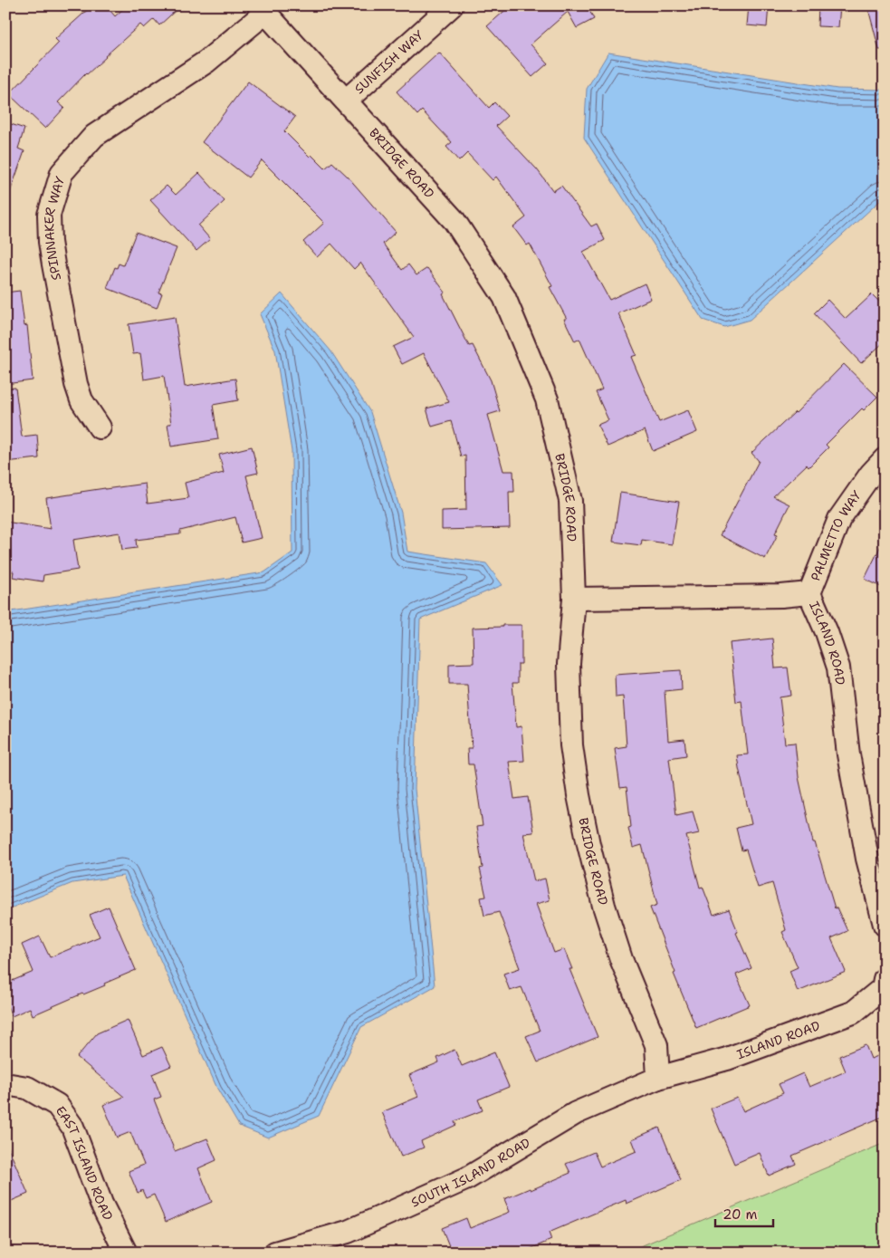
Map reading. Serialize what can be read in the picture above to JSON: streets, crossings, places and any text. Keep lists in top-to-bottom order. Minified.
{"streets":{"street":["SUNFISH WAY","BRIDGE ROAD","SPINNAKER WAY","PALMETTO WAY","ISLAND ROAD","EAST ISLAND ROAD","SOUTH ISLAND ROAD"]},"crossings":[["SUNFISH WAY","BRIDGE ROAD"],["BRIDGE ROAD","SPINNAKER WAY"],["BRIDGE ROAD","ISLAND ROAD"],["BRIDGE ROAD","SOUTH ISLAND ROAD"],["PALMETTO WAY","ISLAND ROAD"],["ISLAND ROAD","SOUTH ISLAND ROAD"]],"scale_bar":"20 m"}
